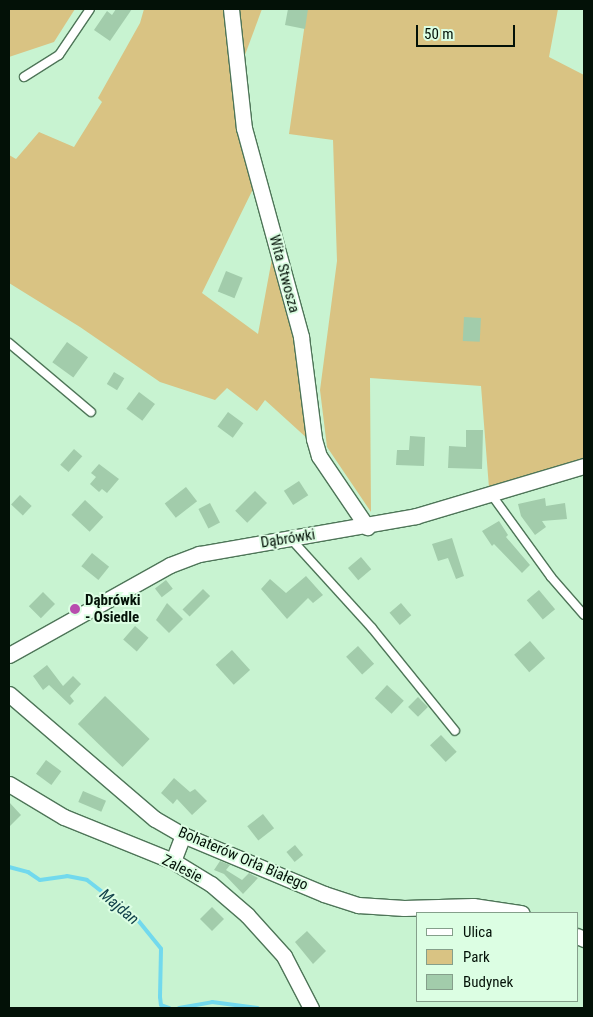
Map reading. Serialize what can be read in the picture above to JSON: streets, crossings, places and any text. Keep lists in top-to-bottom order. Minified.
{"streets":{"street":["Wita Stwosza","Dąbrówki","Bohaterów Orła Białego","Zalesie"]},"crossings":[["Wita Stwosza","Dąbrówki"]],"water":["Majdan"],"places":["Dąbrówki - Osiedle"],"legend":["Ulica","Park","Budynek"],"scale_bar":"50 m"}
